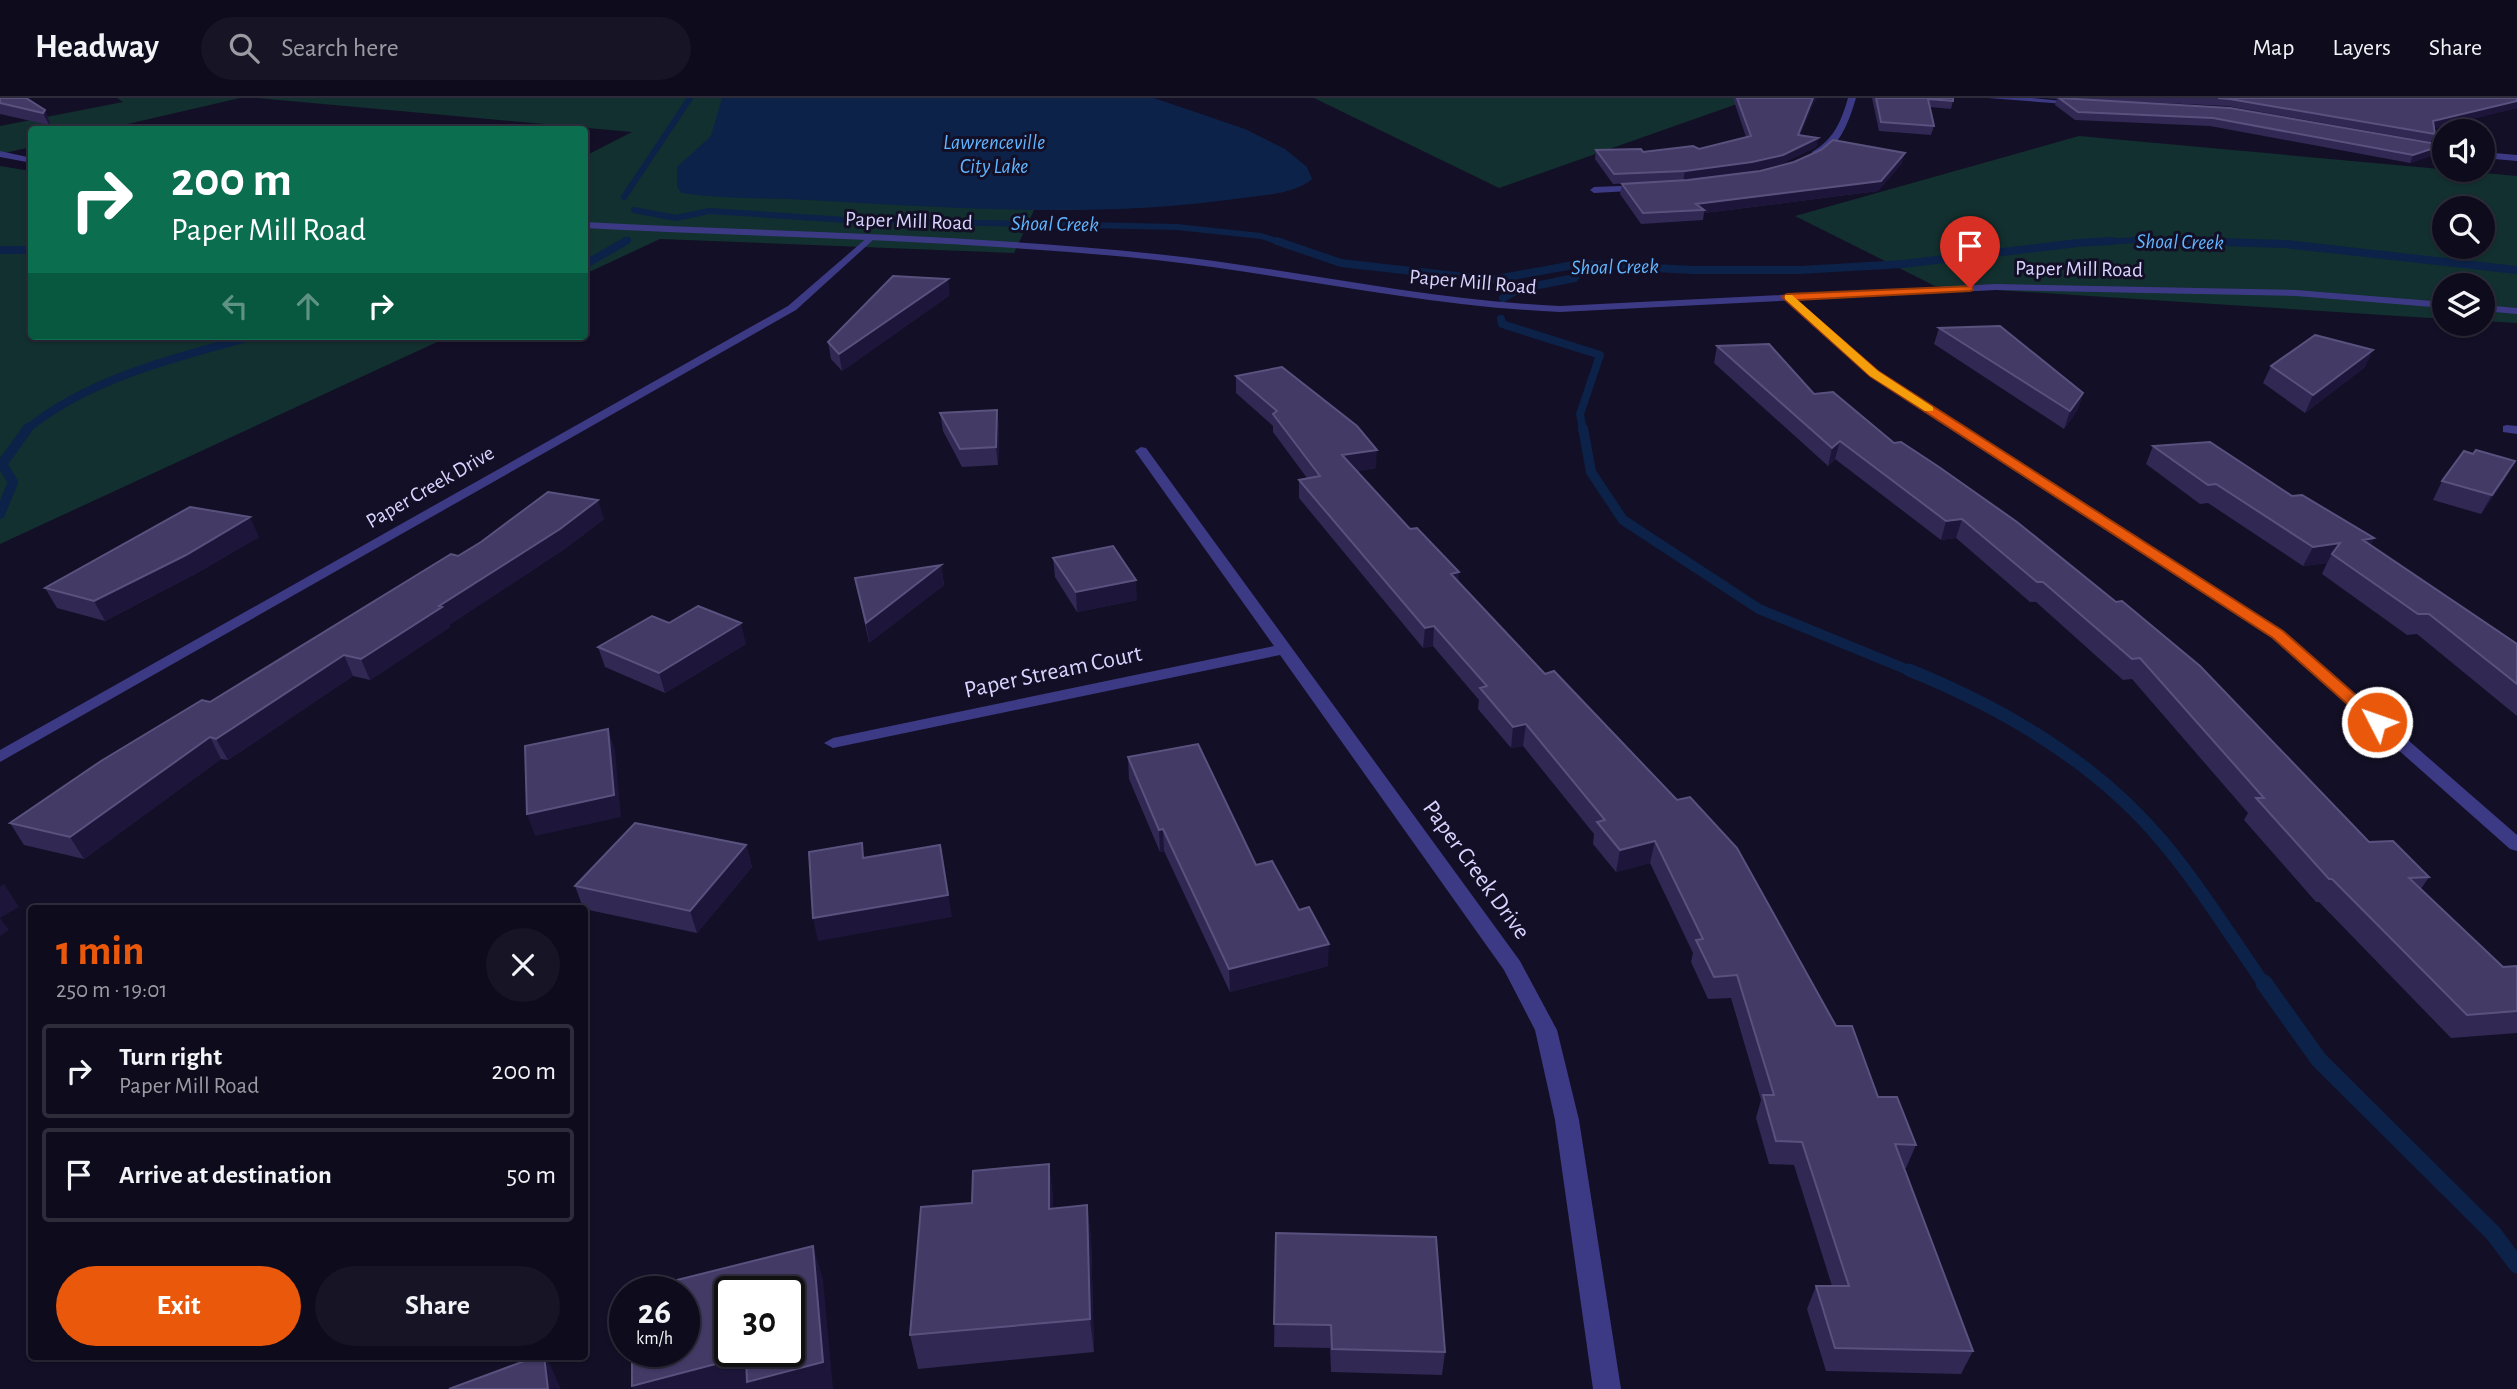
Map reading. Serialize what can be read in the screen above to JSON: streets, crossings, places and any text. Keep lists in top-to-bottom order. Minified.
{"streets":{"street":["Paper Mill Road","Paper Creek Drive","Paper Stream Court"]},"crossings":[["Paper Mill Road","Paper Creek Drive"],["Paper Creek Drive","Paper Stream Court"]],"water":["Lawrenceville City Lake","Shoal Creek"],"page":{"header":"Headway","search":"Search here","nav":["Map","Layers","Share"],"turn":["200 m","Paper Mill Road"],"heading":["1 min","250 m · 19:01"],"list":[{"name":"Turn right","note":"Paper Mill Road","value":"200 m"},{"name":"Arrive at destination","value":"50 m"}],"buttons":["Exit","Share"],"speed":"26 km/h","limit":"30"}}
